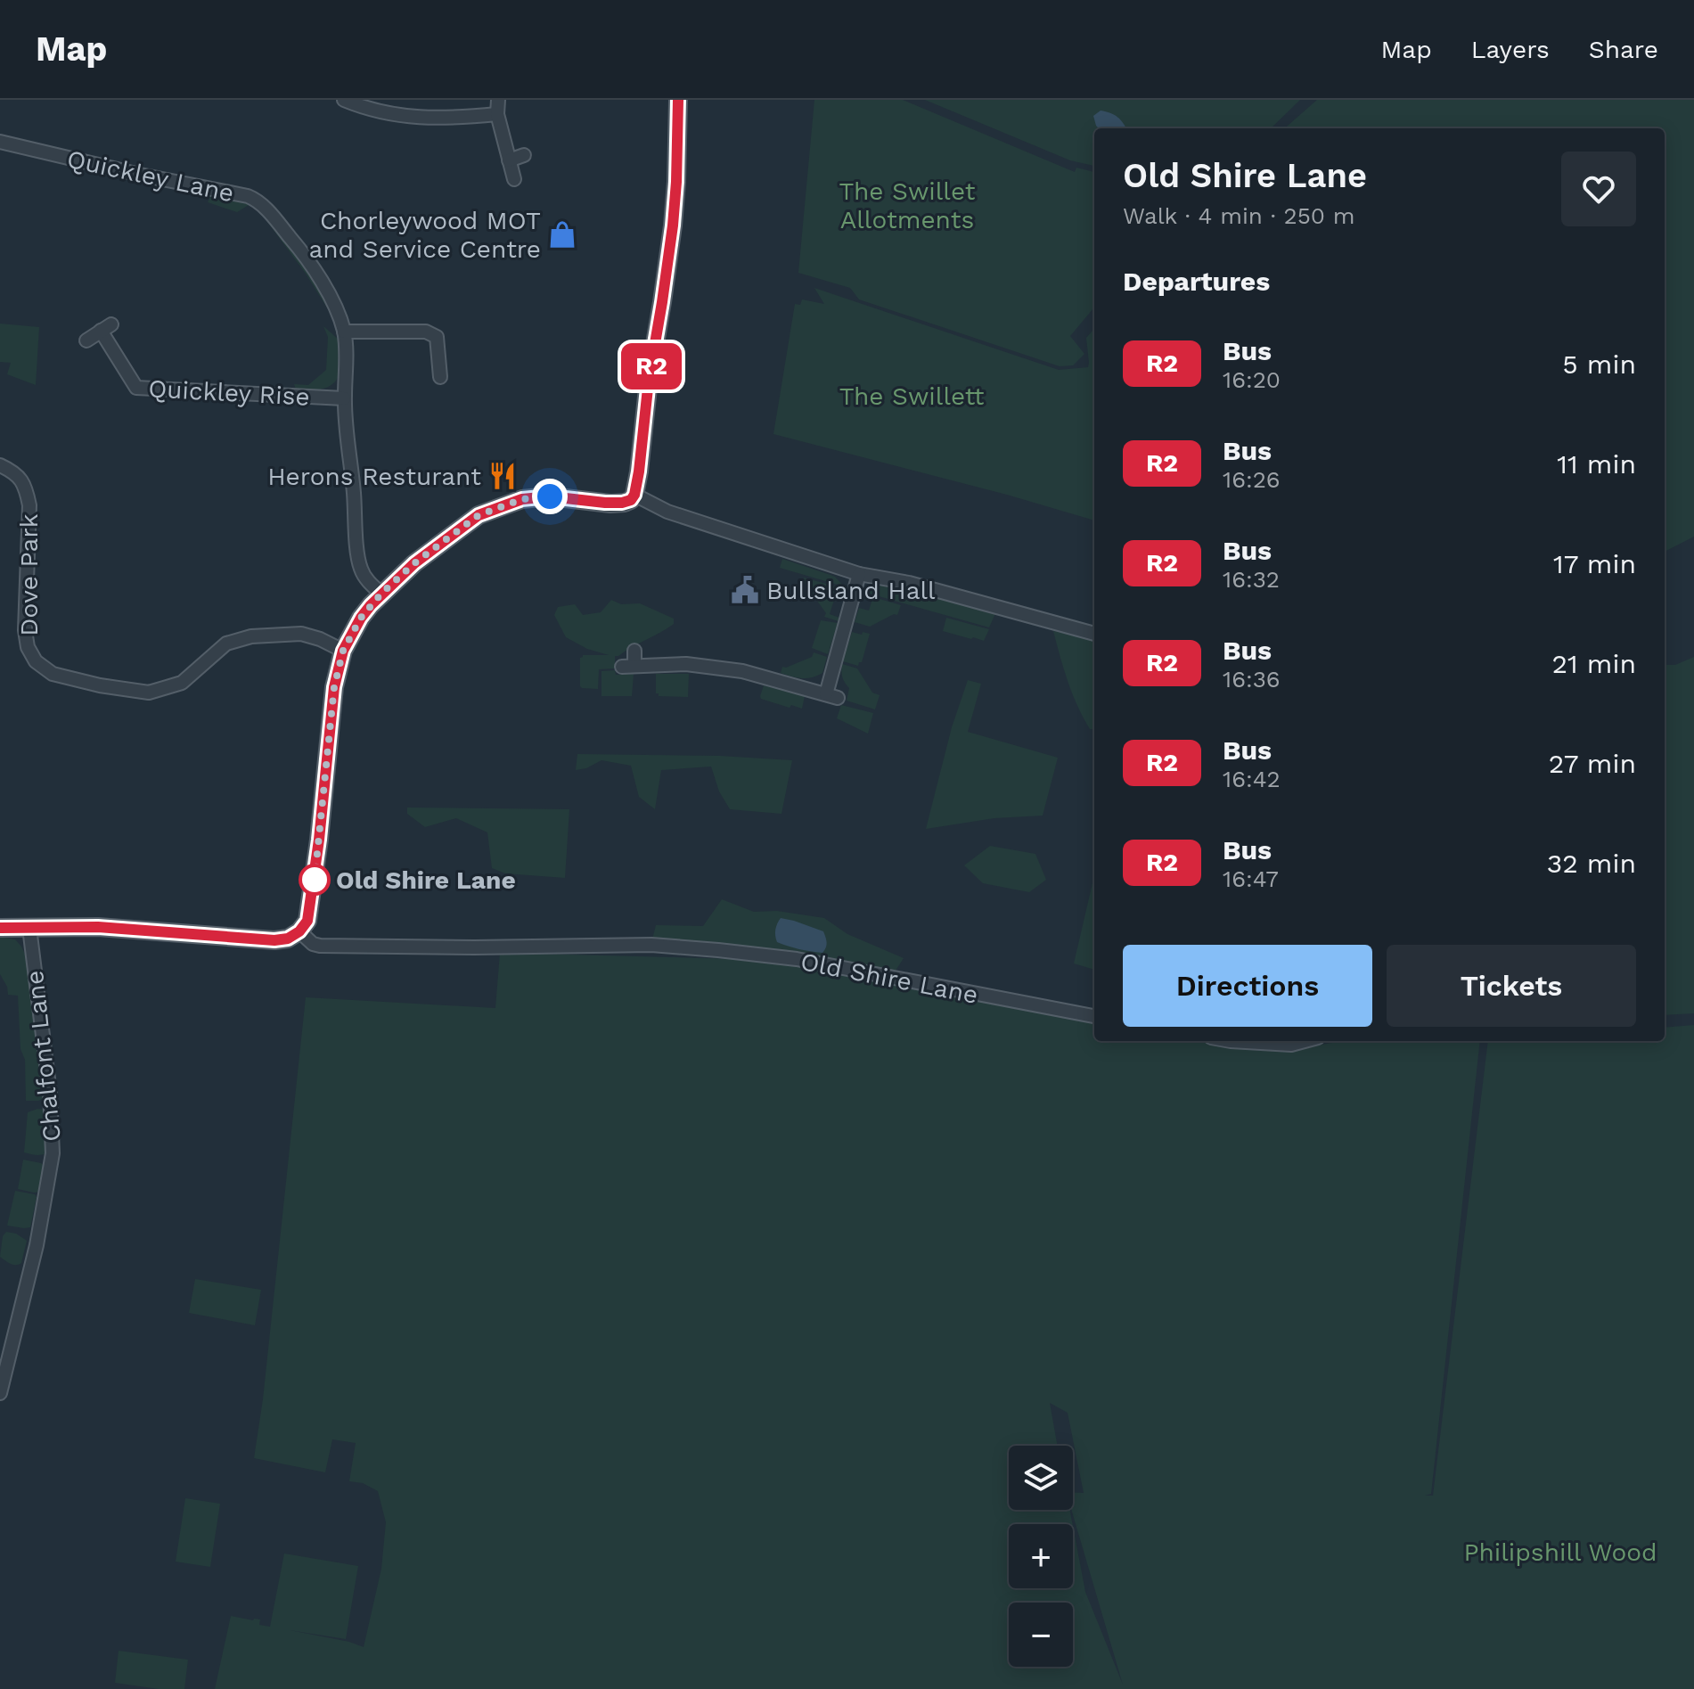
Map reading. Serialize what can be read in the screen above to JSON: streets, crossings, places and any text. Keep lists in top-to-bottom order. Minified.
{"streets":{"street":["Quickley Lane","Quickley Rise","Dove Park","Old Shire Lane","Chalfont Lane"]},"crossings":[["Quickley Lane","Quickley Rise"]],"parks":["The Swillet Allotments","The Swillett","Philipshill Wood"],"places":{"shop":["Chorleywood MOT and Service Centre"],"restaurant":["Herons Resturant"],"public building":["Bullsland Hall"],"other":["Old Shire Lane"]},"lines":["bus line R2"],"page":{"header":"Map","nav":["Map","Layers","Share"],"on_map":"R2","heading":[["Old Shire Lane","Walk · 4 min · 250 m"],"Departures"],"list":[{"mark":"R2","name":"Bus","note":"16:20","value":"5 min"},{"mark":"R2","name":"Bus","note":"16:26","value":"11 min"},{"mark":"R2","name":"Bus","note":"16:32","value":"17 min"},{"mark":"R2","name":"Bus","note":"16:36","value":"21 min"},{"mark":"R2","name":"Bus","note":"16:42","value":"27 min"},{"mark":"R2","name":"Bus","note":"16:47","value":"32 min"}],"buttons":["Directions","Tickets"],"map_buttons":["+","−"]}}
